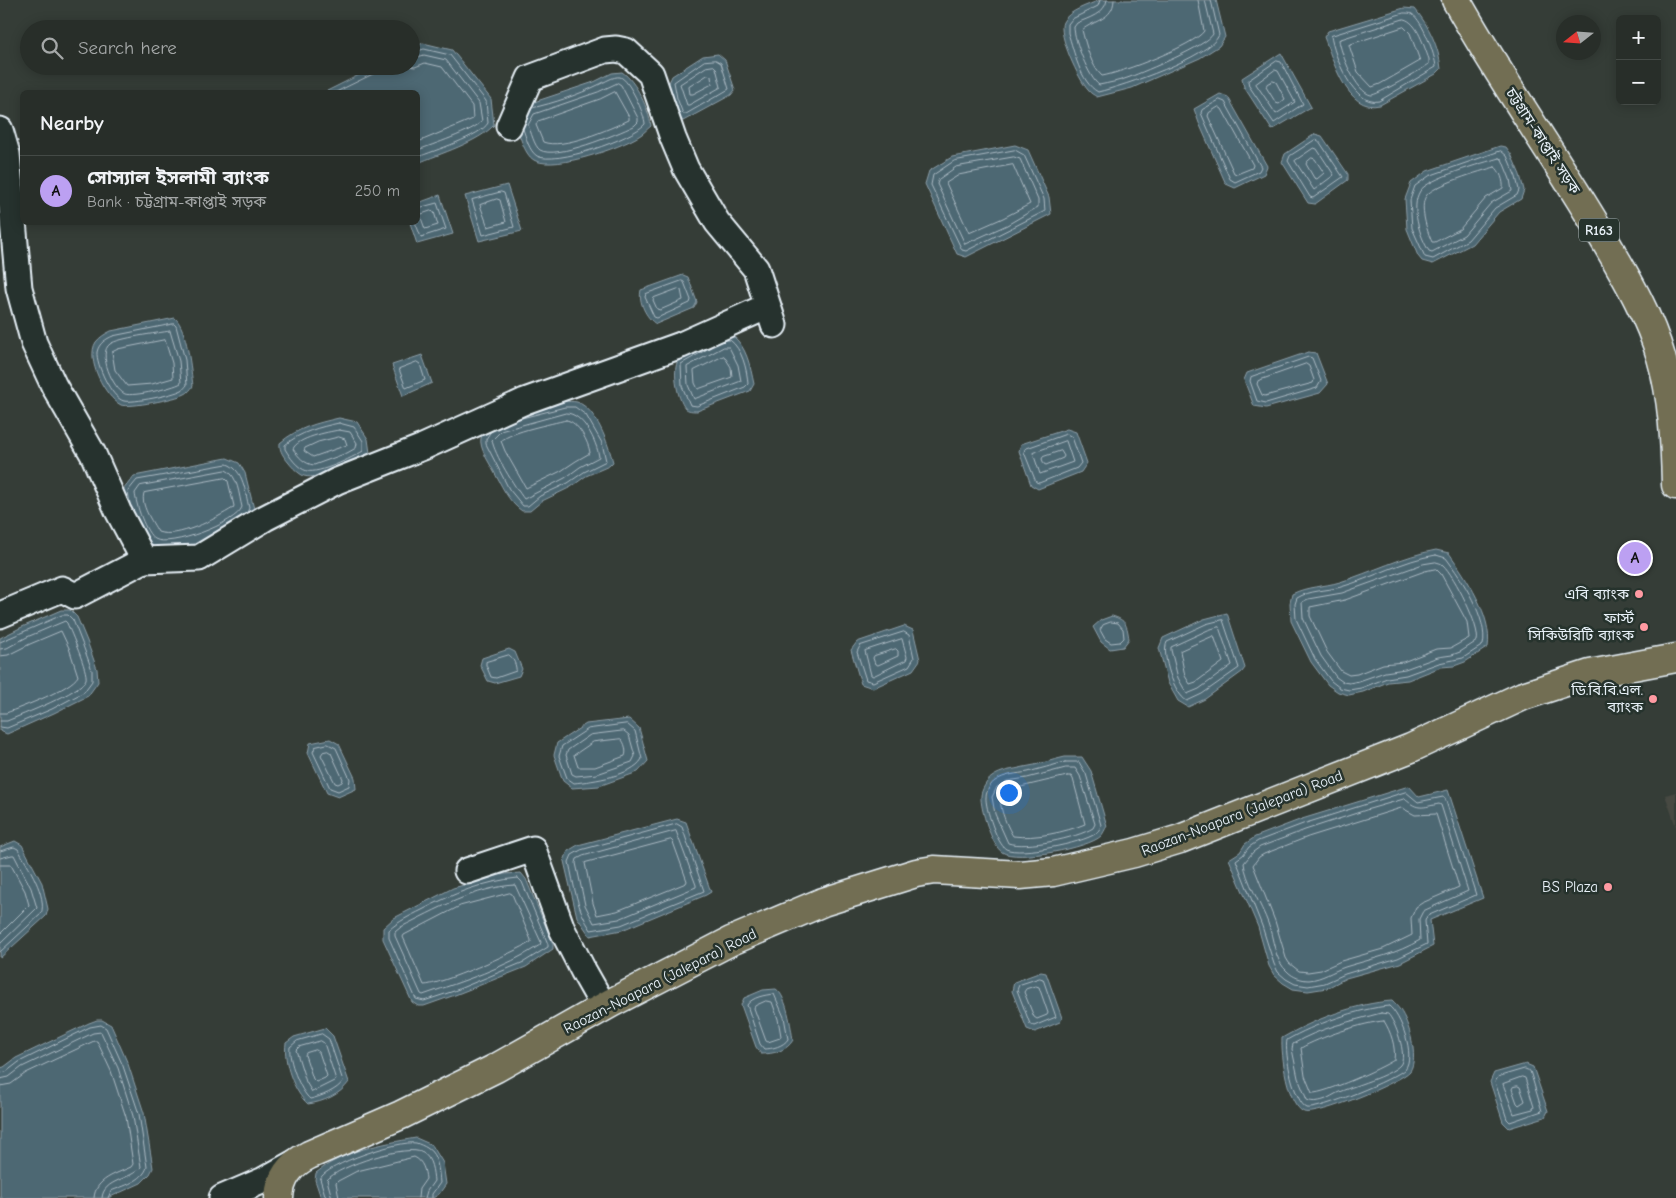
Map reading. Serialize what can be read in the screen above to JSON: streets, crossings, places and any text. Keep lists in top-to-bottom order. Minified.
{"streets":{"main road":["চট্টগ্রাম-কাপ্তাই সড়ক","R163","Raozan-Noapara (Jalepara) Road"]},"places":["এবি ব্যাংক","ফার্স্ট সিকিউরিটি ব্যাংক","ডি.বি.বি.এল. ব্যাংক","BS Plaza"],"north":"left","page":{"map_buttons":["+","−"],"search":"Search here","heading":"Nearby","list":[{"mark":"A","name":"সোস্যাল ইসলামী ব্যাংক","note":"Bank · চট্টগ্রাম-কাপ্তাই সড়ক","value":"250 m"}],"pins":"A"}}
